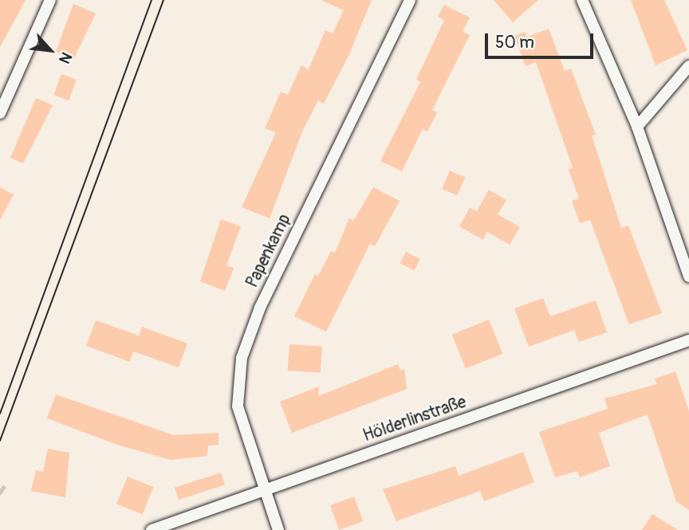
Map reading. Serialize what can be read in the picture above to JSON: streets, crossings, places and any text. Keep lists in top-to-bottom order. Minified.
{"streets":{"street":["Papenkamp","Hölderlinstraße"]},"crossings":[["Papenkamp","Hölderlinstraße"]],"scale_bar":"50 m","north":"bottom right"}
